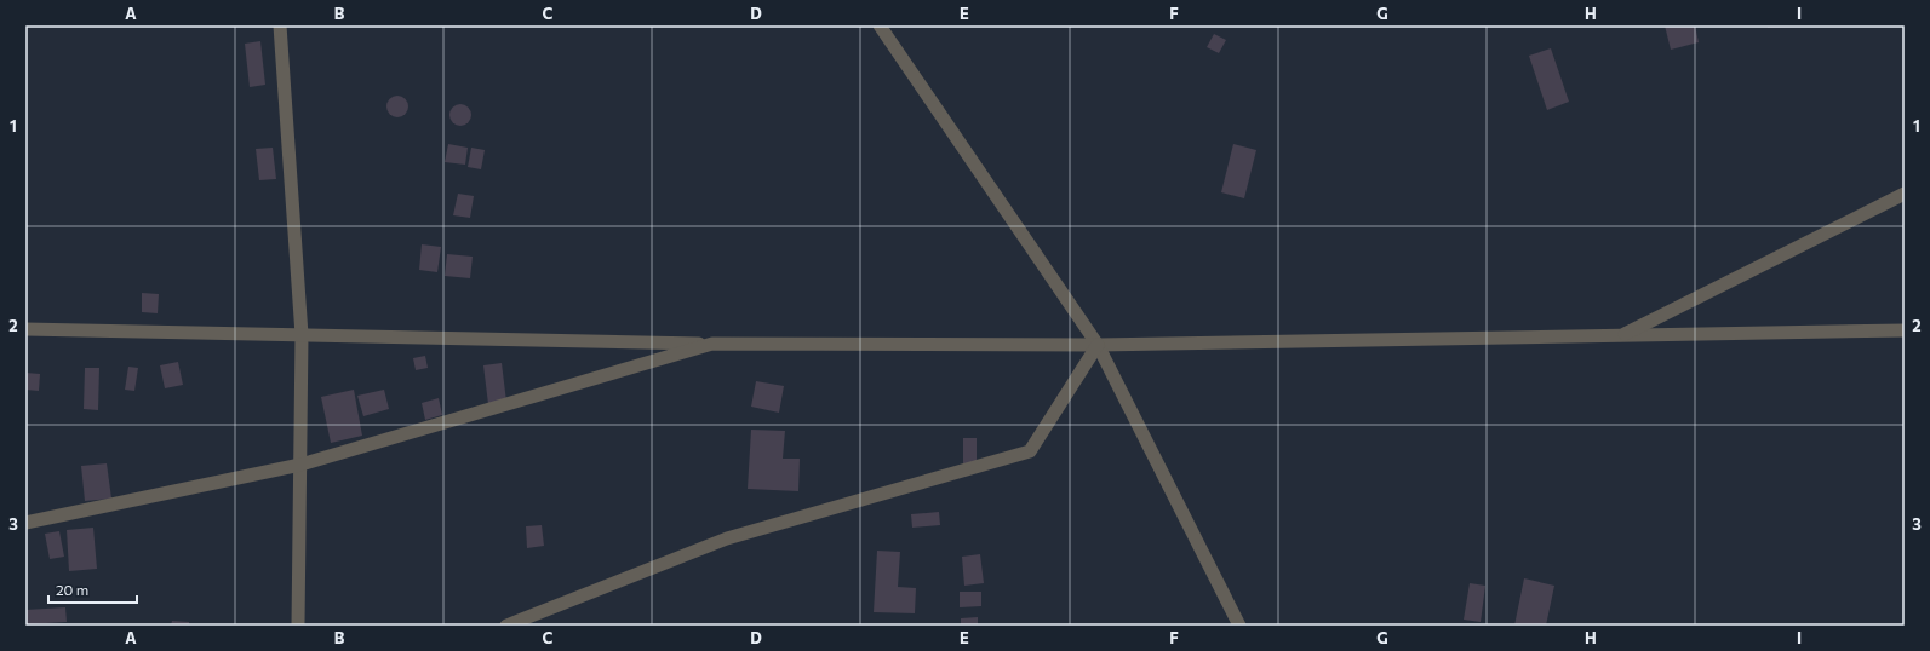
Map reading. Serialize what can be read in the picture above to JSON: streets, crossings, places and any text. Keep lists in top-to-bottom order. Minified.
{"scale_bar":"20 m","grid":{"columns":["A","B","C","D","E","F","G","H","I"],"rows":["1","2","3"]}}
